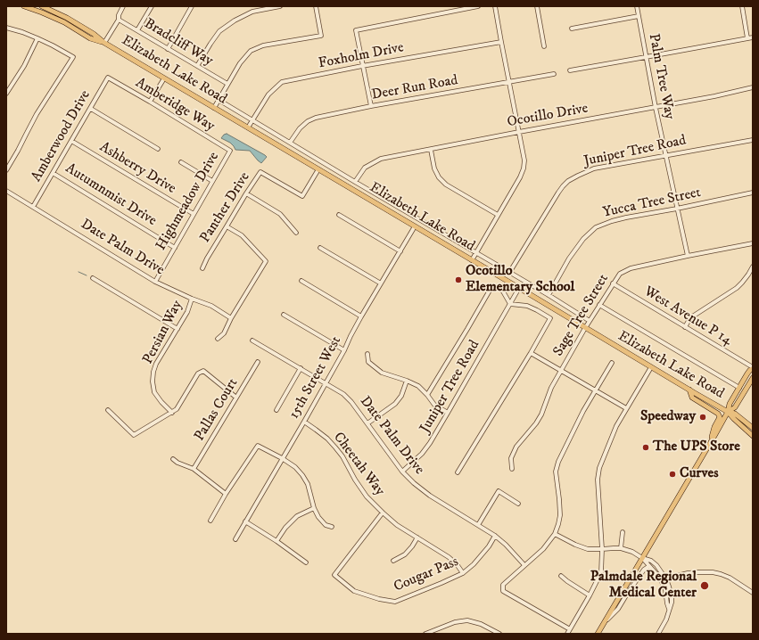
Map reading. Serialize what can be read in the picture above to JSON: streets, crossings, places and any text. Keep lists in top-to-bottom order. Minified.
{"streets":{"main road":["Elizabeth Lake Road"],"street":["Bradcliff Way","Foxholm Drive","Palm Tree Way","Deer Run Road","Amberidge Way","Ocotillo Drive","Amberwood Drive","Juniper Tree Road","Ashberry Drive","Autumnmist Drive","Highmeadow Drive","Yucca Tree Street","Panther Drive","Date Palm Drive","Sage Tree Street","West Avenue P 14","Persian Way","15th Street West","Pallas Court","Cheetah Way","Cougar Pass"]},"crossings":[["Foxholm Drive","Elizabeth Lake Road"],["Elizabeth Lake Road","Juniper Tree Road"],["Elizabeth Lake Road","Panther Drive"],["Elizabeth Lake Road","Sage Tree Street"],["Elizabeth Lake Road","15th Street West"],["Palm Tree Way","Ocotillo Drive"],["Palm Tree Way","Juniper Tree Road"],["Palm Tree Way","Yucca Tree Street"],["Palm Tree Way","Sage Tree Street"],["Amberidge Way","Amberwood Drive"],["Amberidge Way","Highmeadow Drive"],["Amberwood Drive","Ashberry Drive"],["Amberwood Drive","Autumnmist Drive"],["Amberwood Drive","Date Palm Drive"],["Juniper Tree Road","Date Palm Drive"],["Ashberry Drive","Highmeadow Drive"],["Autumnmist Drive","Highmeadow Drive"],["Highmeadow Drive","Date Palm Drive"],["Date Palm Drive","Persian Way"],["Date Palm Drive","15th Street West"],["Date Palm Drive","Cougar Pass"],["Sage Tree Street","West Avenue P 14"],["15th Street West","Cheetah Way"],["Cheetah Way","Cougar Pass"]],"places":["Ocotillo Elementary School","Speedway","The UPS Store","Curves","Palmdale Regional Medical Center"]}
